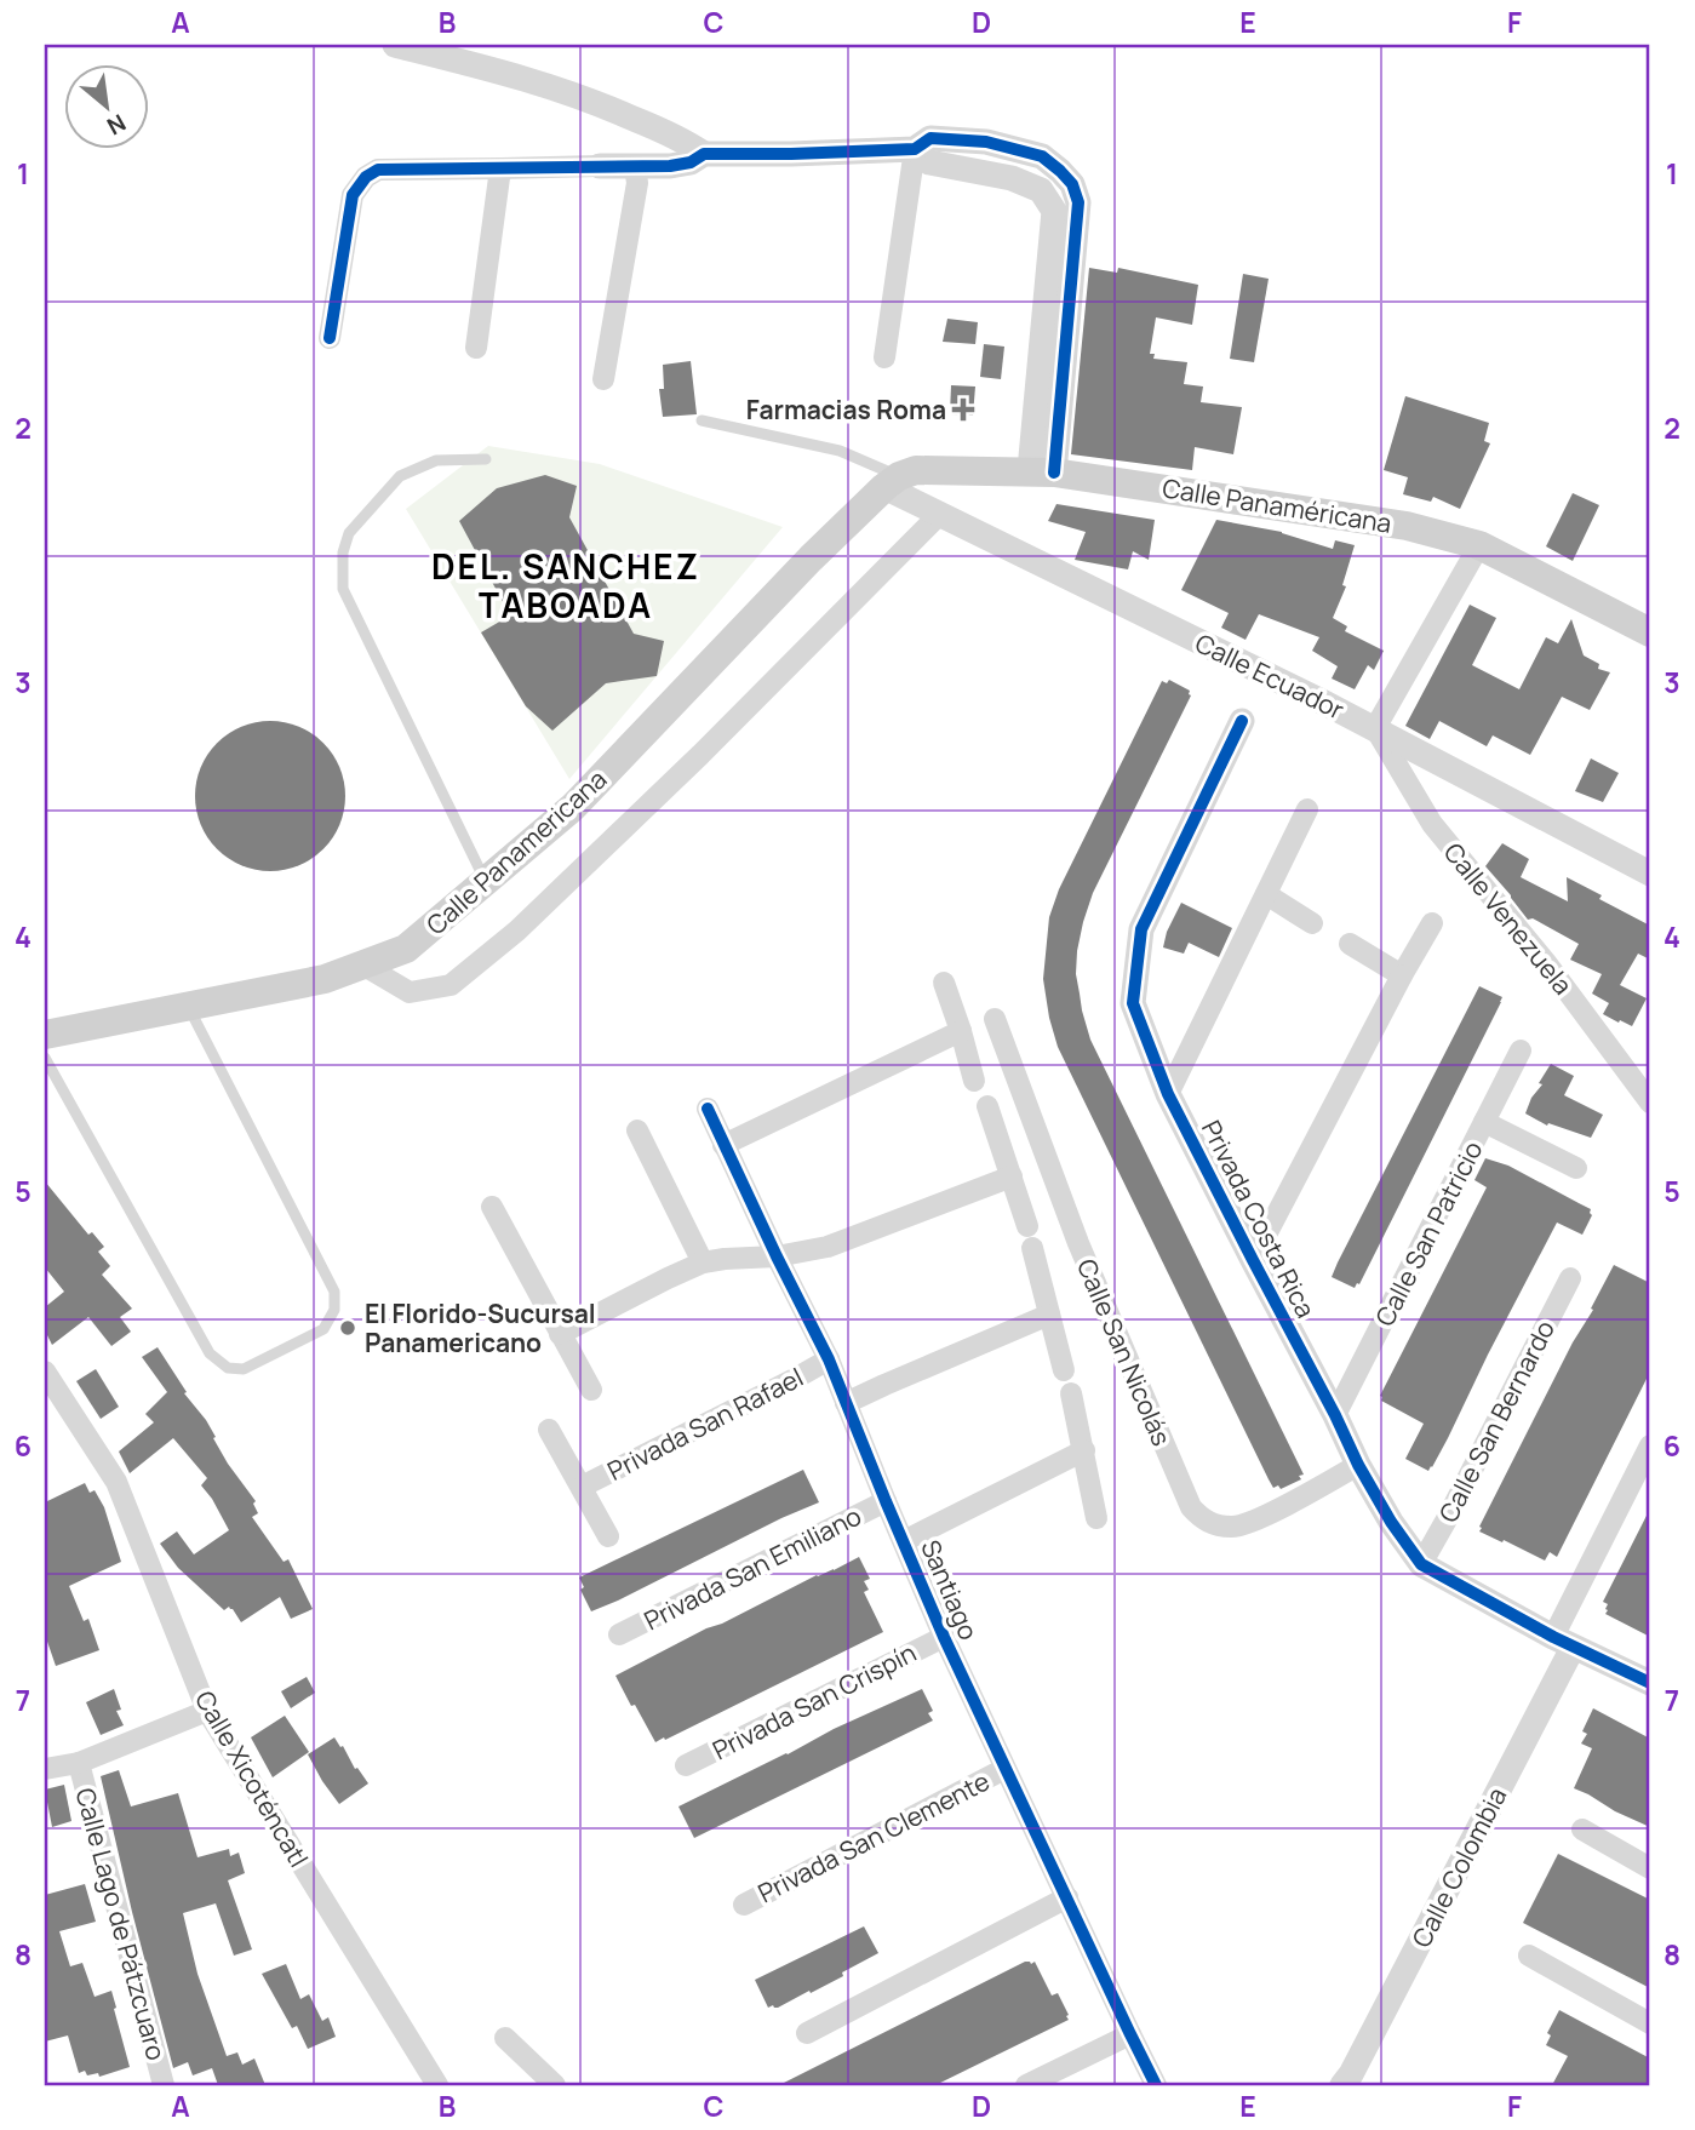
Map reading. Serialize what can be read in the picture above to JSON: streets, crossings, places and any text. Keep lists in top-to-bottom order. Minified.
{"streets":{"main road":["Calle Panaméricana","Calle Panamericana"],"street":["Calle Ecuador","Calle Venezuela","Privada Costa Rica","Calle San Patricio","Calle San Nicolás","Calle San Bernardo","Privada San Rafael","Privada San Emiliano","Santiago","Privada San Crispín","Calle Xicoténcatl","Privada San Clemente","Calle Colombia","Calle Lago de Pátzcuaro"]},"crossings":[["Calle Panaméricana","Calle Ecuador"],["Calle Panaméricana","Calle Panamericana"],["Calle Ecuador","Calle Panamericana"],["Calle Ecuador","Calle Venezuela"],["Privada Costa Rica","Calle San Patricio"],["Privada Costa Rica","Calle San Nicolás"],["Privada Costa Rica","Calle San Bernardo"],["Privada Costa Rica","Calle Colombia"],["Privada San Rafael","Santiago"],["Privada San Emiliano","Santiago"],["Santiago","Privada San Crispín"],["Santiago","Privada San Clemente"]],"districts":["DEL. SANCHEZ TABOADA"],"places":{"health":["Farmacias Roma"],"other":["El Florido-Sucursal Panamericano"]},"north":"bottom right","grid":{"columns":["A","B","C","D","E","F"],"rows":["1","2","3","4","5","6","7","8"]}}
